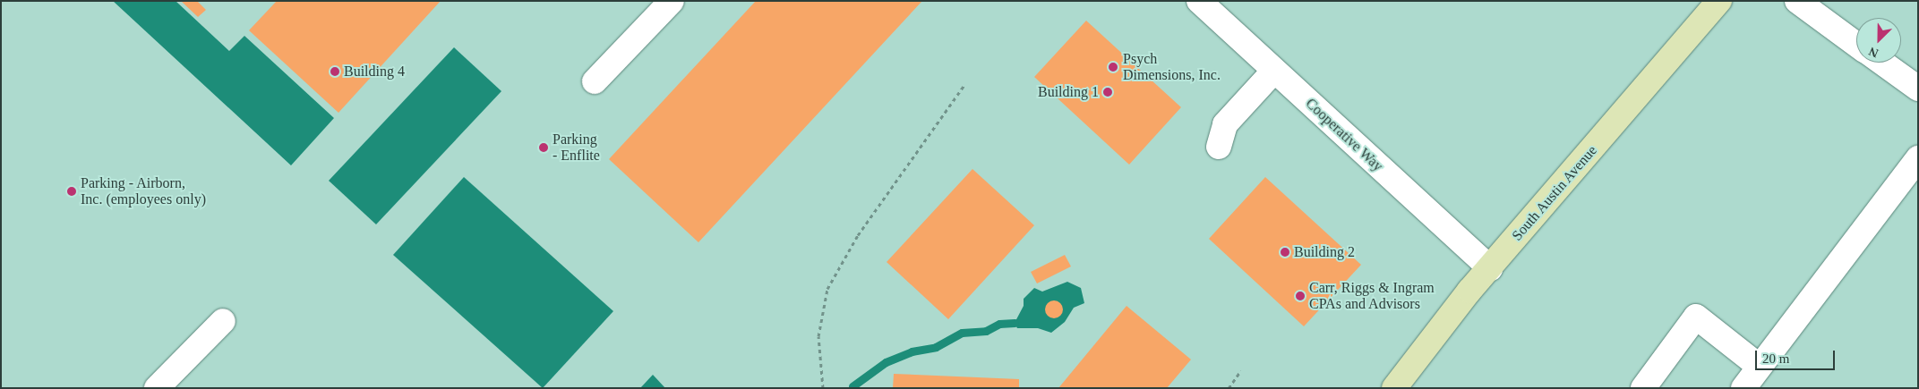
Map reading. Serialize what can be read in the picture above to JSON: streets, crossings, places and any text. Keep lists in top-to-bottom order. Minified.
{"streets":{"main road":["South Austin Avenue"],"street":["Cooperative Way"]},"crossings":[["Cooperative Way","South Austin Avenue"]],"places":["Psych Dimensions, Inc.","Building 4","Building 1","Parking - Enflite","Parking - Airborn, Inc. (employees only)","Building 2","Carr, Riggs & Ingram CPAs and Advisors"],"scale_bar":"20 m","north":"bottom left"}
